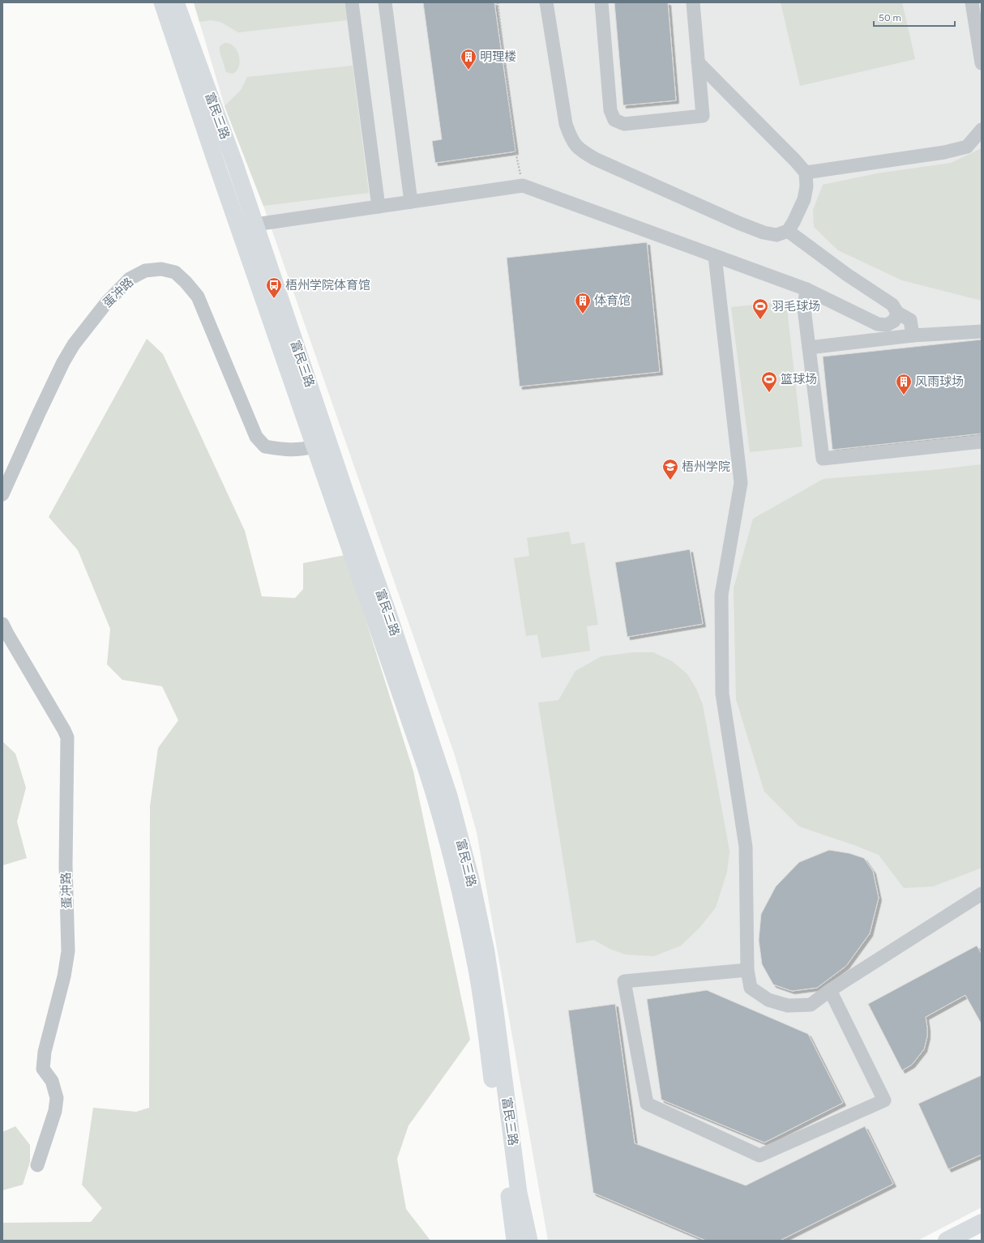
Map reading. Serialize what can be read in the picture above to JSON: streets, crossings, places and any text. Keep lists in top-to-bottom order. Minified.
{"streets":{"main road":["富民三路"],"lane":["蛋冲路"]},"crossings":[["富民三路","蛋冲路"]],"places":{"building":["明理楼","体育馆","风雨球场"],"bus stop":["梧州学院体育馆"],"sports":["羽毛球场","篮球场"],"school or university":["梧州学院"]},"scale_bar":"50 m"}
